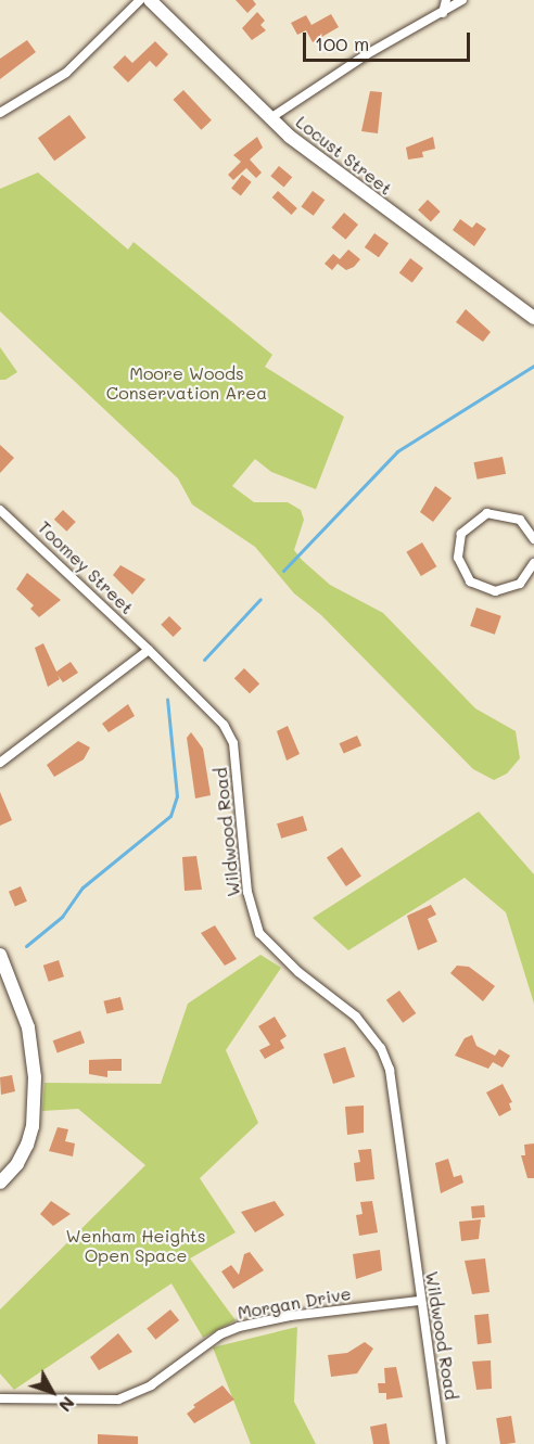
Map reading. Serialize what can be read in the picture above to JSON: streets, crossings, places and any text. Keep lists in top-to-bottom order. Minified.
{"streets":{"main road":["Locust Street"],"street":["Toomey Street","Wildwood Road","Morgan Drive"]},"crossings":[["Toomey Street","Wildwood Road"],["Wildwood Road","Morgan Drive"]],"parks":["Moore Woods Conservation Area","Wenham Heights Open Space"],"scale_bar":"100 m","north":"bottom right"}
